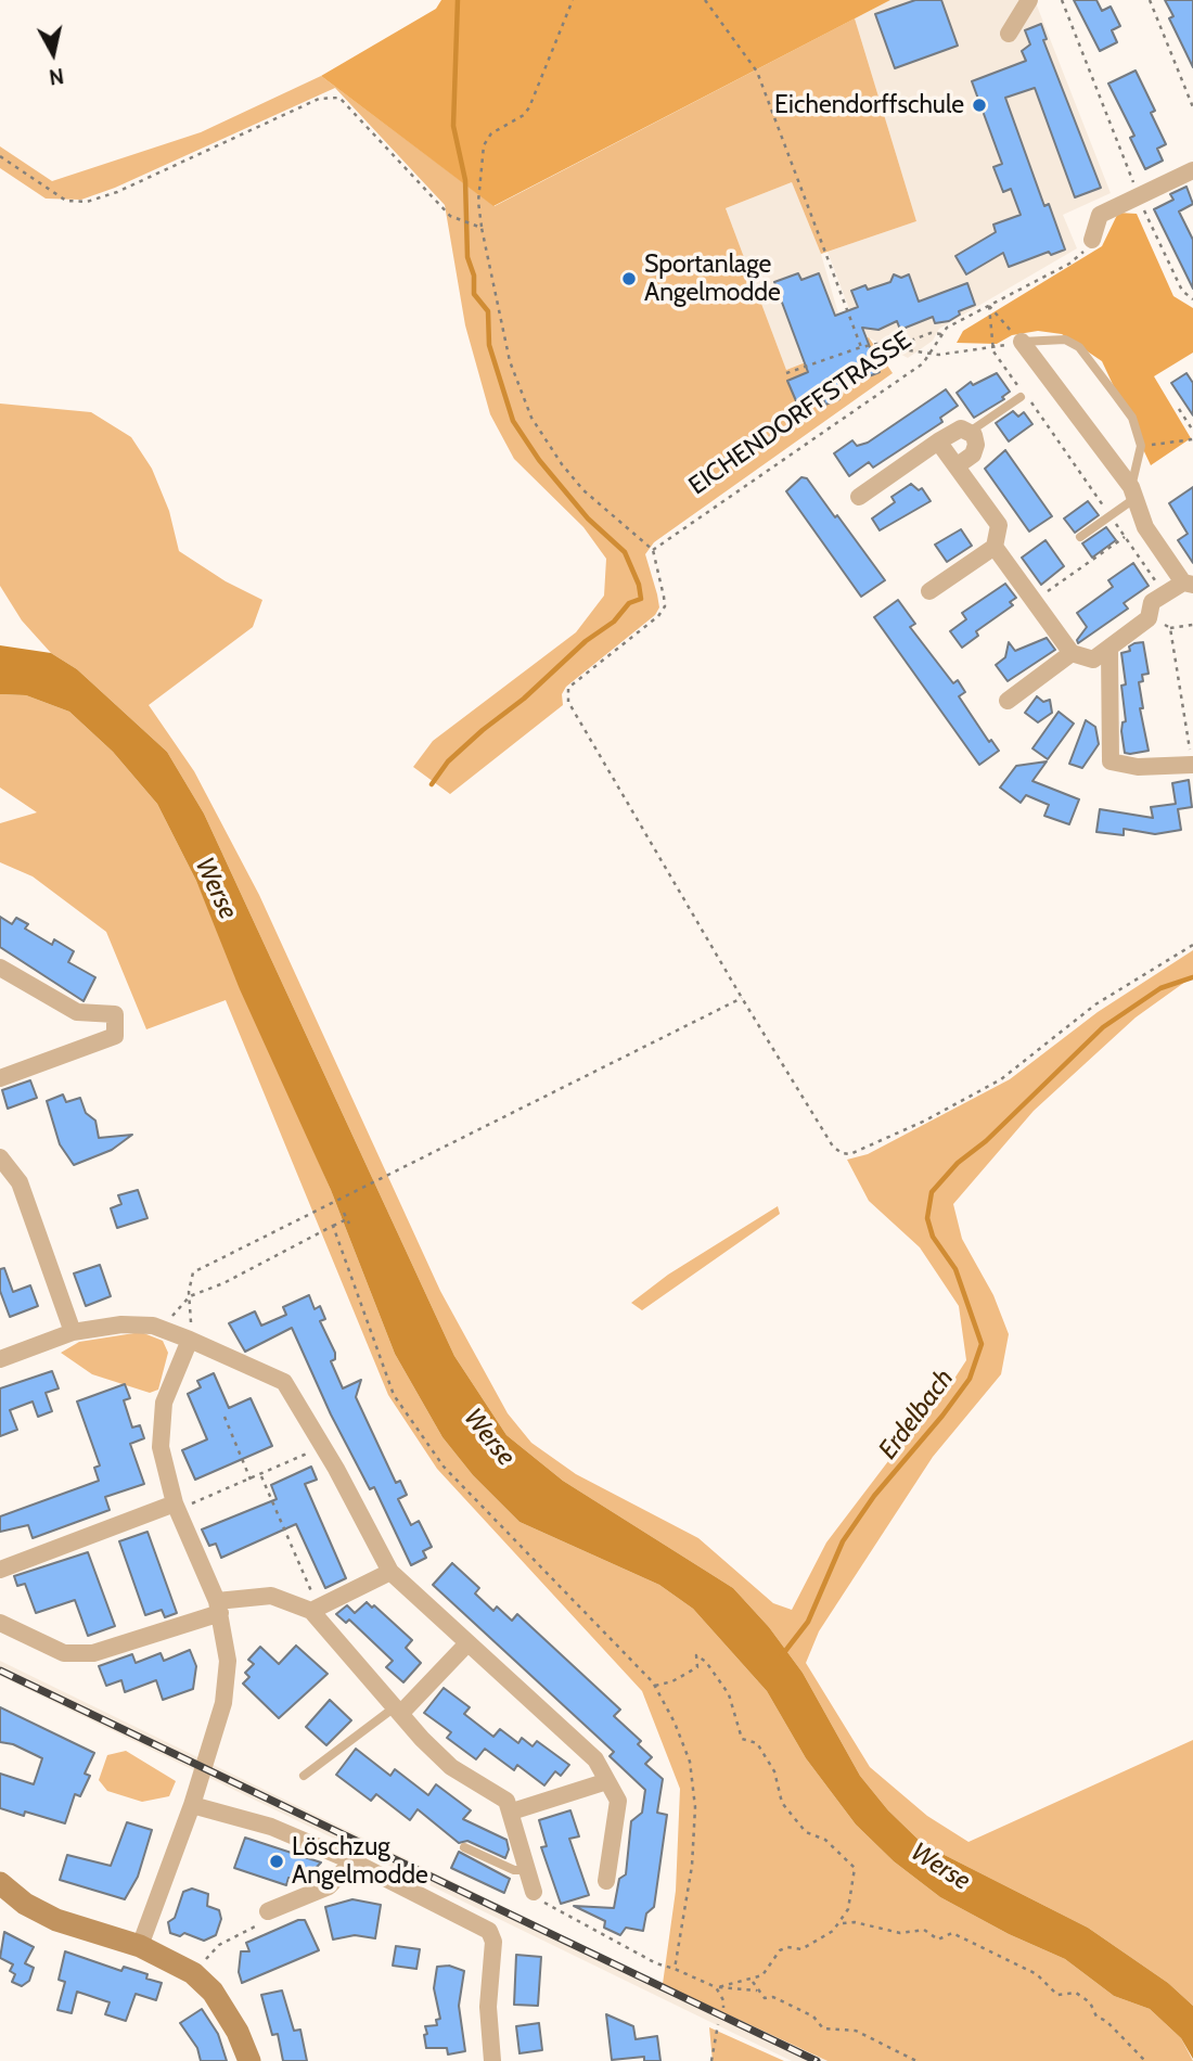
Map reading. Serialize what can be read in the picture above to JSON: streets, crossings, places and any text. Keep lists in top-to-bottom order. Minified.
{"streets":{"path":["EICHENDORFFSTRASSE"]},"water":["Werse","Erdelbach"],"places":["Eichendorffschule","Sportanlage Angelmodde","Löschzug Angelmodde"],"north":"bottom"}
